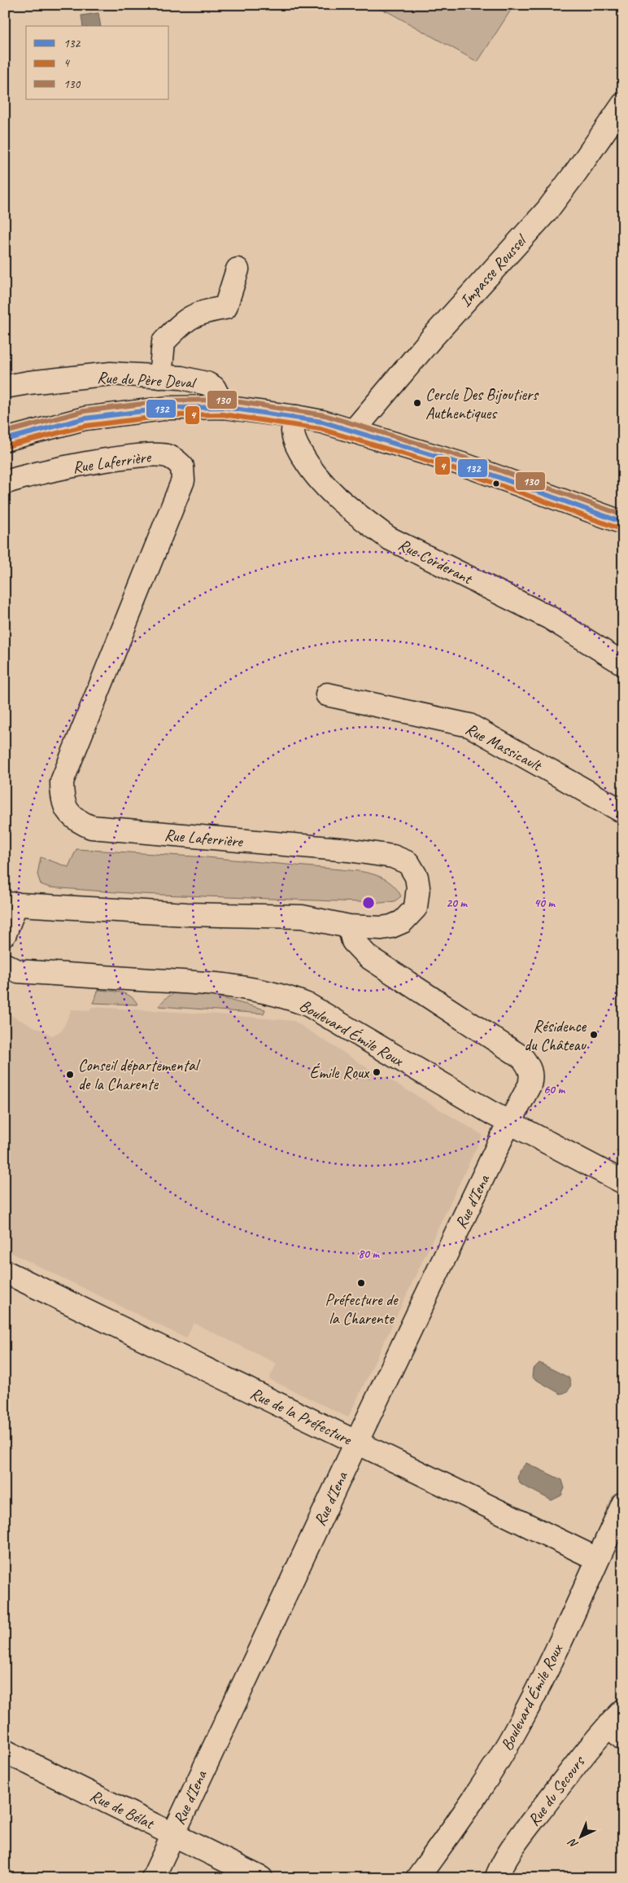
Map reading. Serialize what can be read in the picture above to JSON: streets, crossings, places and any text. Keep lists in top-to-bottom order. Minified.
{"streets":{"street":["Impasse Roussel","Rue du Père Deval","Rue Laferrière","Rue Corderant","Rue Massicault","Boulevard Émile Roux","Rue d'Iena","Rue de la Préfecture","Rue du Secours","Rue de Bélat"]},"crossings":[["Rue Laferrière","Rue d'Iena"],["Boulevard Émile Roux","Rue d'Iena"],["Boulevard Émile Roux","Rue de la Préfecture"],["Rue d'Iena","Rue de la Préfecture"],["Rue d'Iena","Rue de Bélat"]],"places":["Cercle Des Bijoutiers Authentiques","Résidence du Château","Émile Roux","Conseil départemental de la Charente","Préfecture de la Charente"],"lines":["transit line 130","transit line 132","transit line 4"],"legend":["132","4","130"],"north":"bottom left","rings":["20 m","40 m","60 m","80 m"]}
